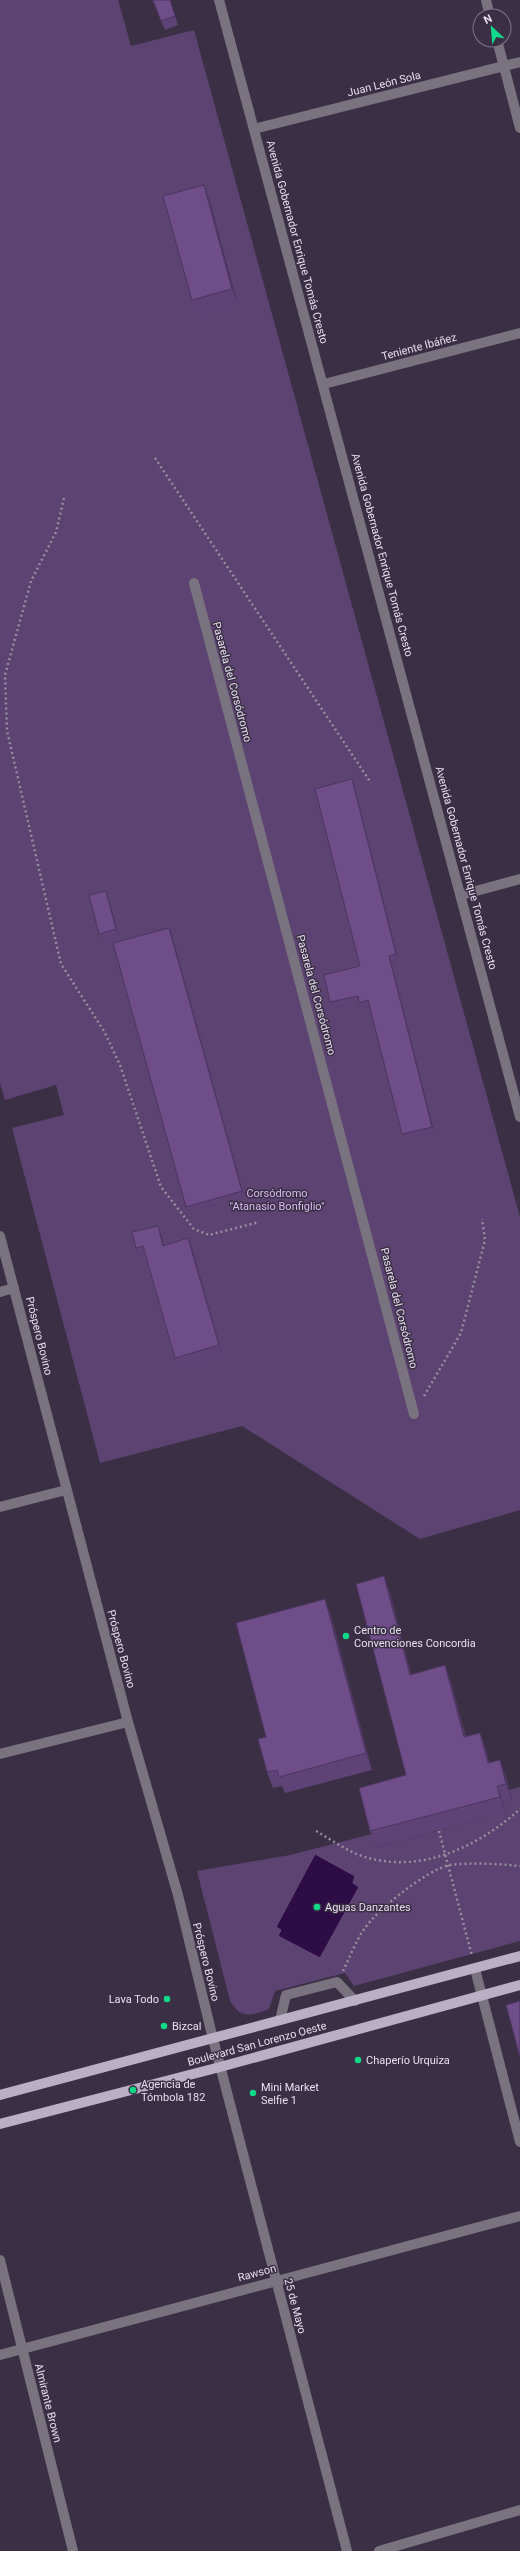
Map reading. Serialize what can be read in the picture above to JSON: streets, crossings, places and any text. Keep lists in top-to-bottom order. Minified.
{"streets":{"main road":["Boulevard San Lorenzo Oeste"],"street":["Juan León Sola","Avenida Gobernador Enrique Tomás Cresto","Teniente Ibáñez","Pasarela del Corsódromo","Próspero Bovino","Rawson","25 de Mayo","Almirante Brown"]},"crossings":[["Juan León Sola","Avenida Gobernador Enrique Tomás Cresto"],["Avenida Gobernador Enrique Tomás Cresto","Teniente Ibáñez"],["Próspero Bovino","Boulevard San Lorenzo Oeste"],["Próspero Bovino","25 de Mayo"],["Boulevard San Lorenzo Oeste","25 de Mayo"],["Rawson","25 de Mayo"],["Rawson","Almirante Brown"]],"parks":["Corsódromo \"Atanasio Bonfiglio\""],"places":["Centro de Convenciones Concordia","Aguas Danzantes","Lava Todo","Bizcal","Chaperío Urquiza","Agencia de Tómbola 182","Mini Market Selfie 1"],"north":"top left"}
